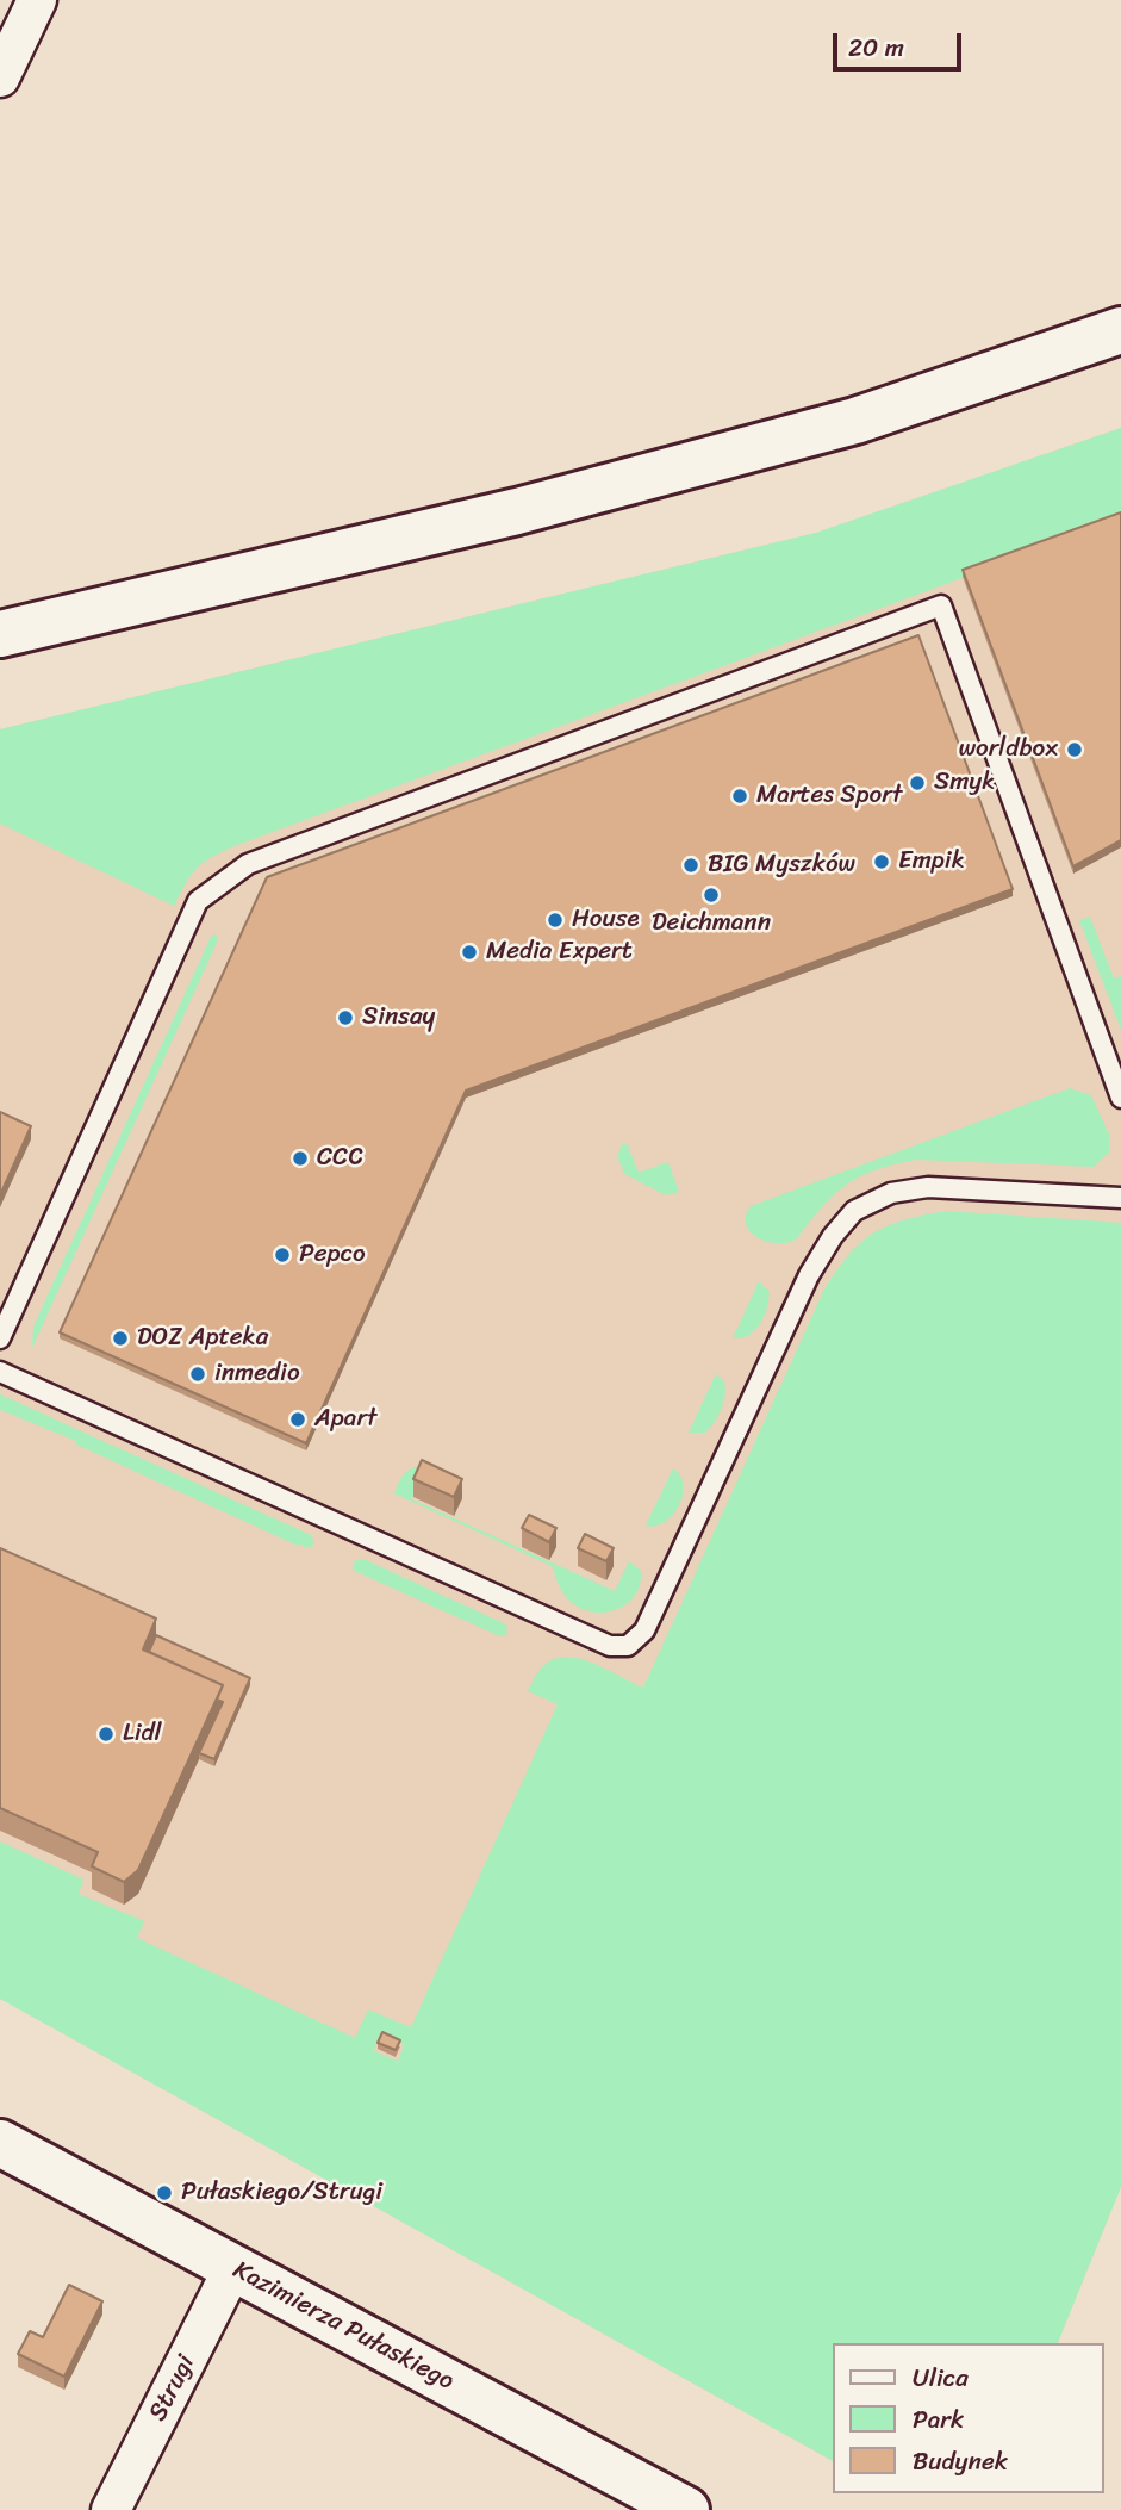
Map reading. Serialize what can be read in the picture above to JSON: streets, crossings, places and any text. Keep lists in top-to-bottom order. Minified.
{"streets":{"main road":["Kazimierza Pułaskiego"],"street":["Strugi"]},"crossings":[["Kazimierza Pułaskiego","Strugi"]],"places":["worldbox","Smyk","Martes Sport","Empik","BIG Myszków","Deichmann","House","Media Expert","Sinsay","CCC","Pepco","DOZ Apteka","inmedio","Apart","Lidl","Pułaskiego/Strugi"],"legend":["Ulica","Park","Budynek"],"scale_bar":"20 m"}
